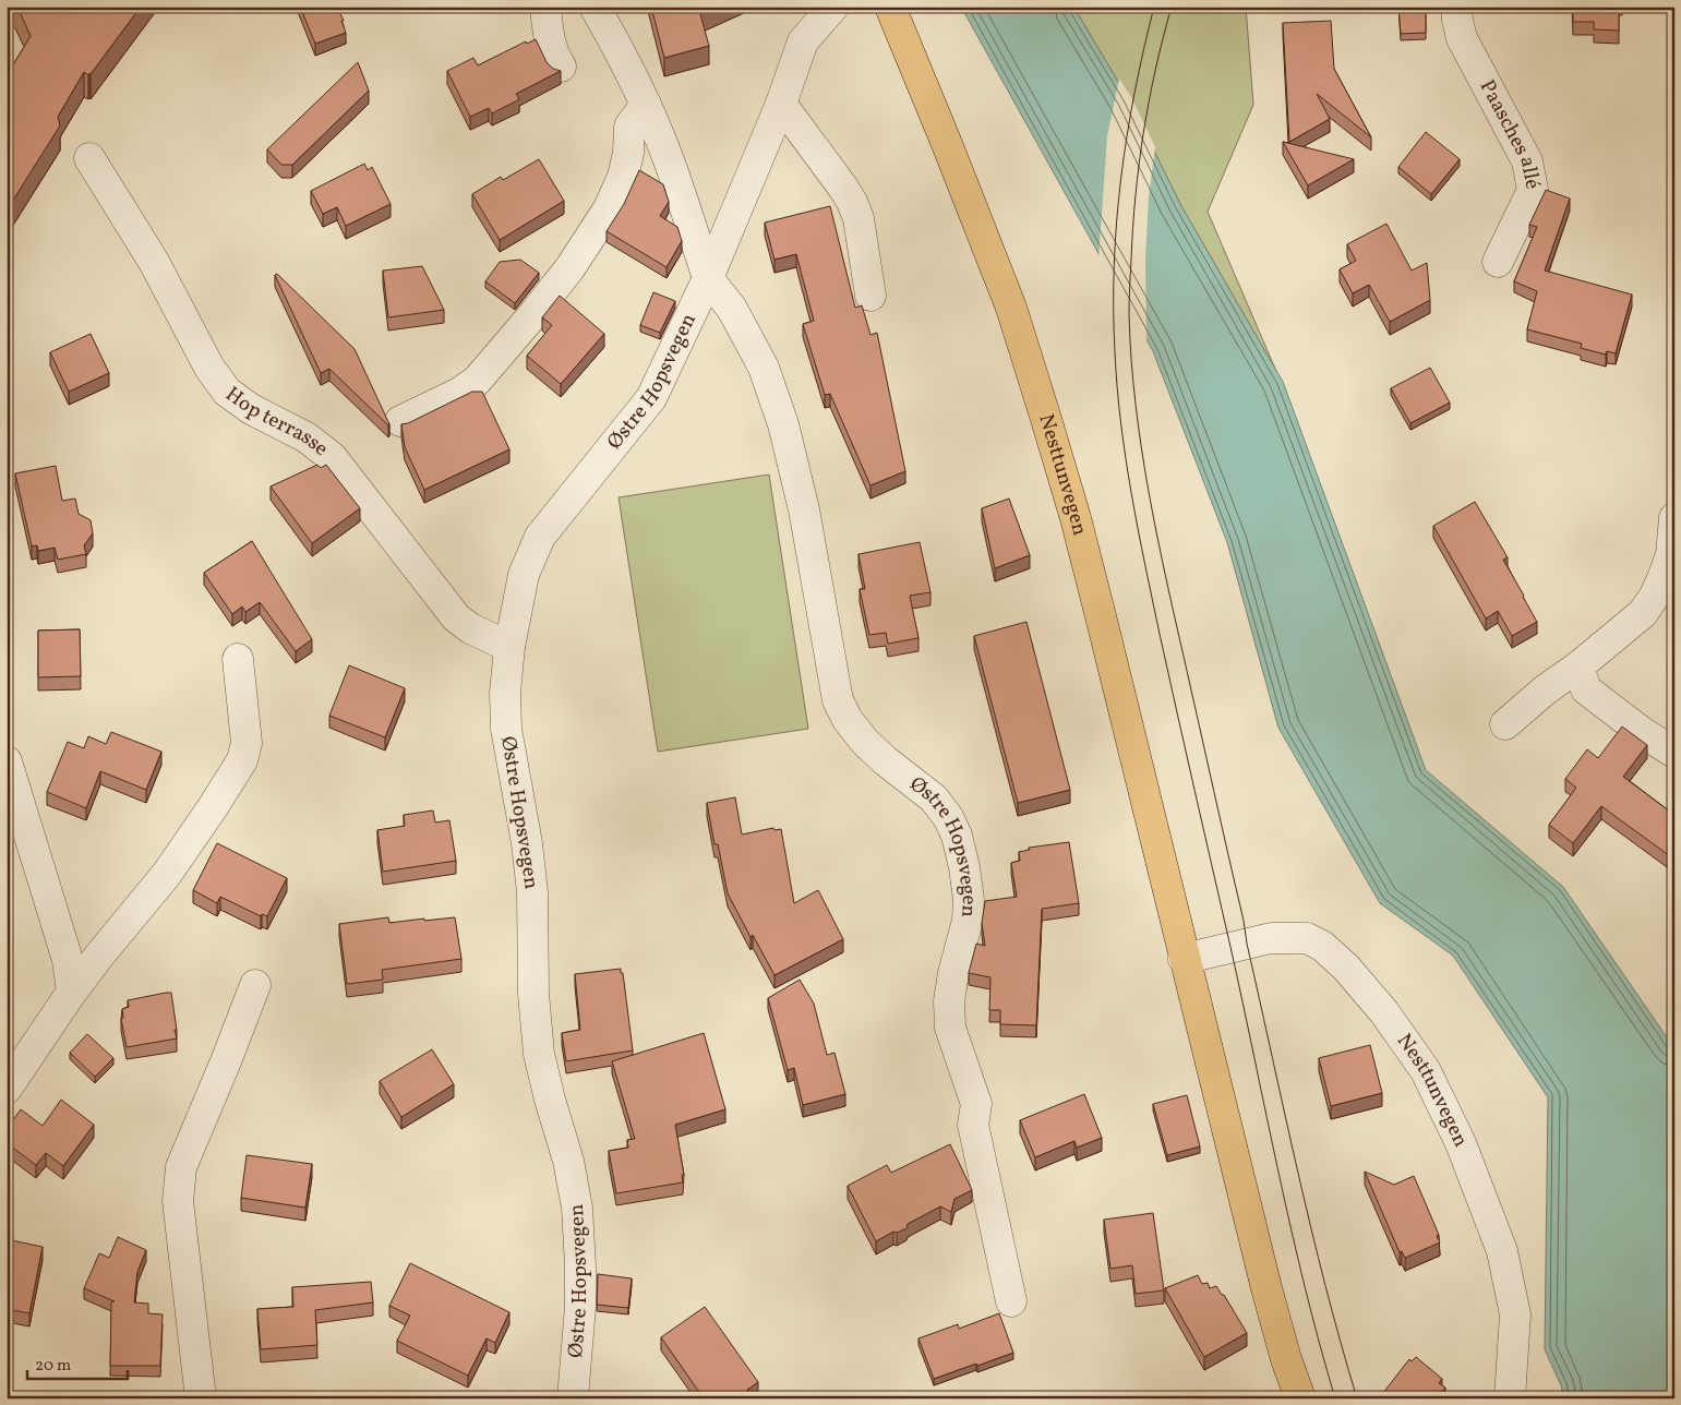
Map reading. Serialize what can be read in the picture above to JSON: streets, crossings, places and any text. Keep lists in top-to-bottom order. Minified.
{"streets":{"main road":["Nesttunvegen"],"street":["Paasches allé","Østre Hopsvegen","Hop terrasse"]},"crossings":[["Østre Hopsvegen","Hop terrasse"]],"scale_bar":"20 m"}
